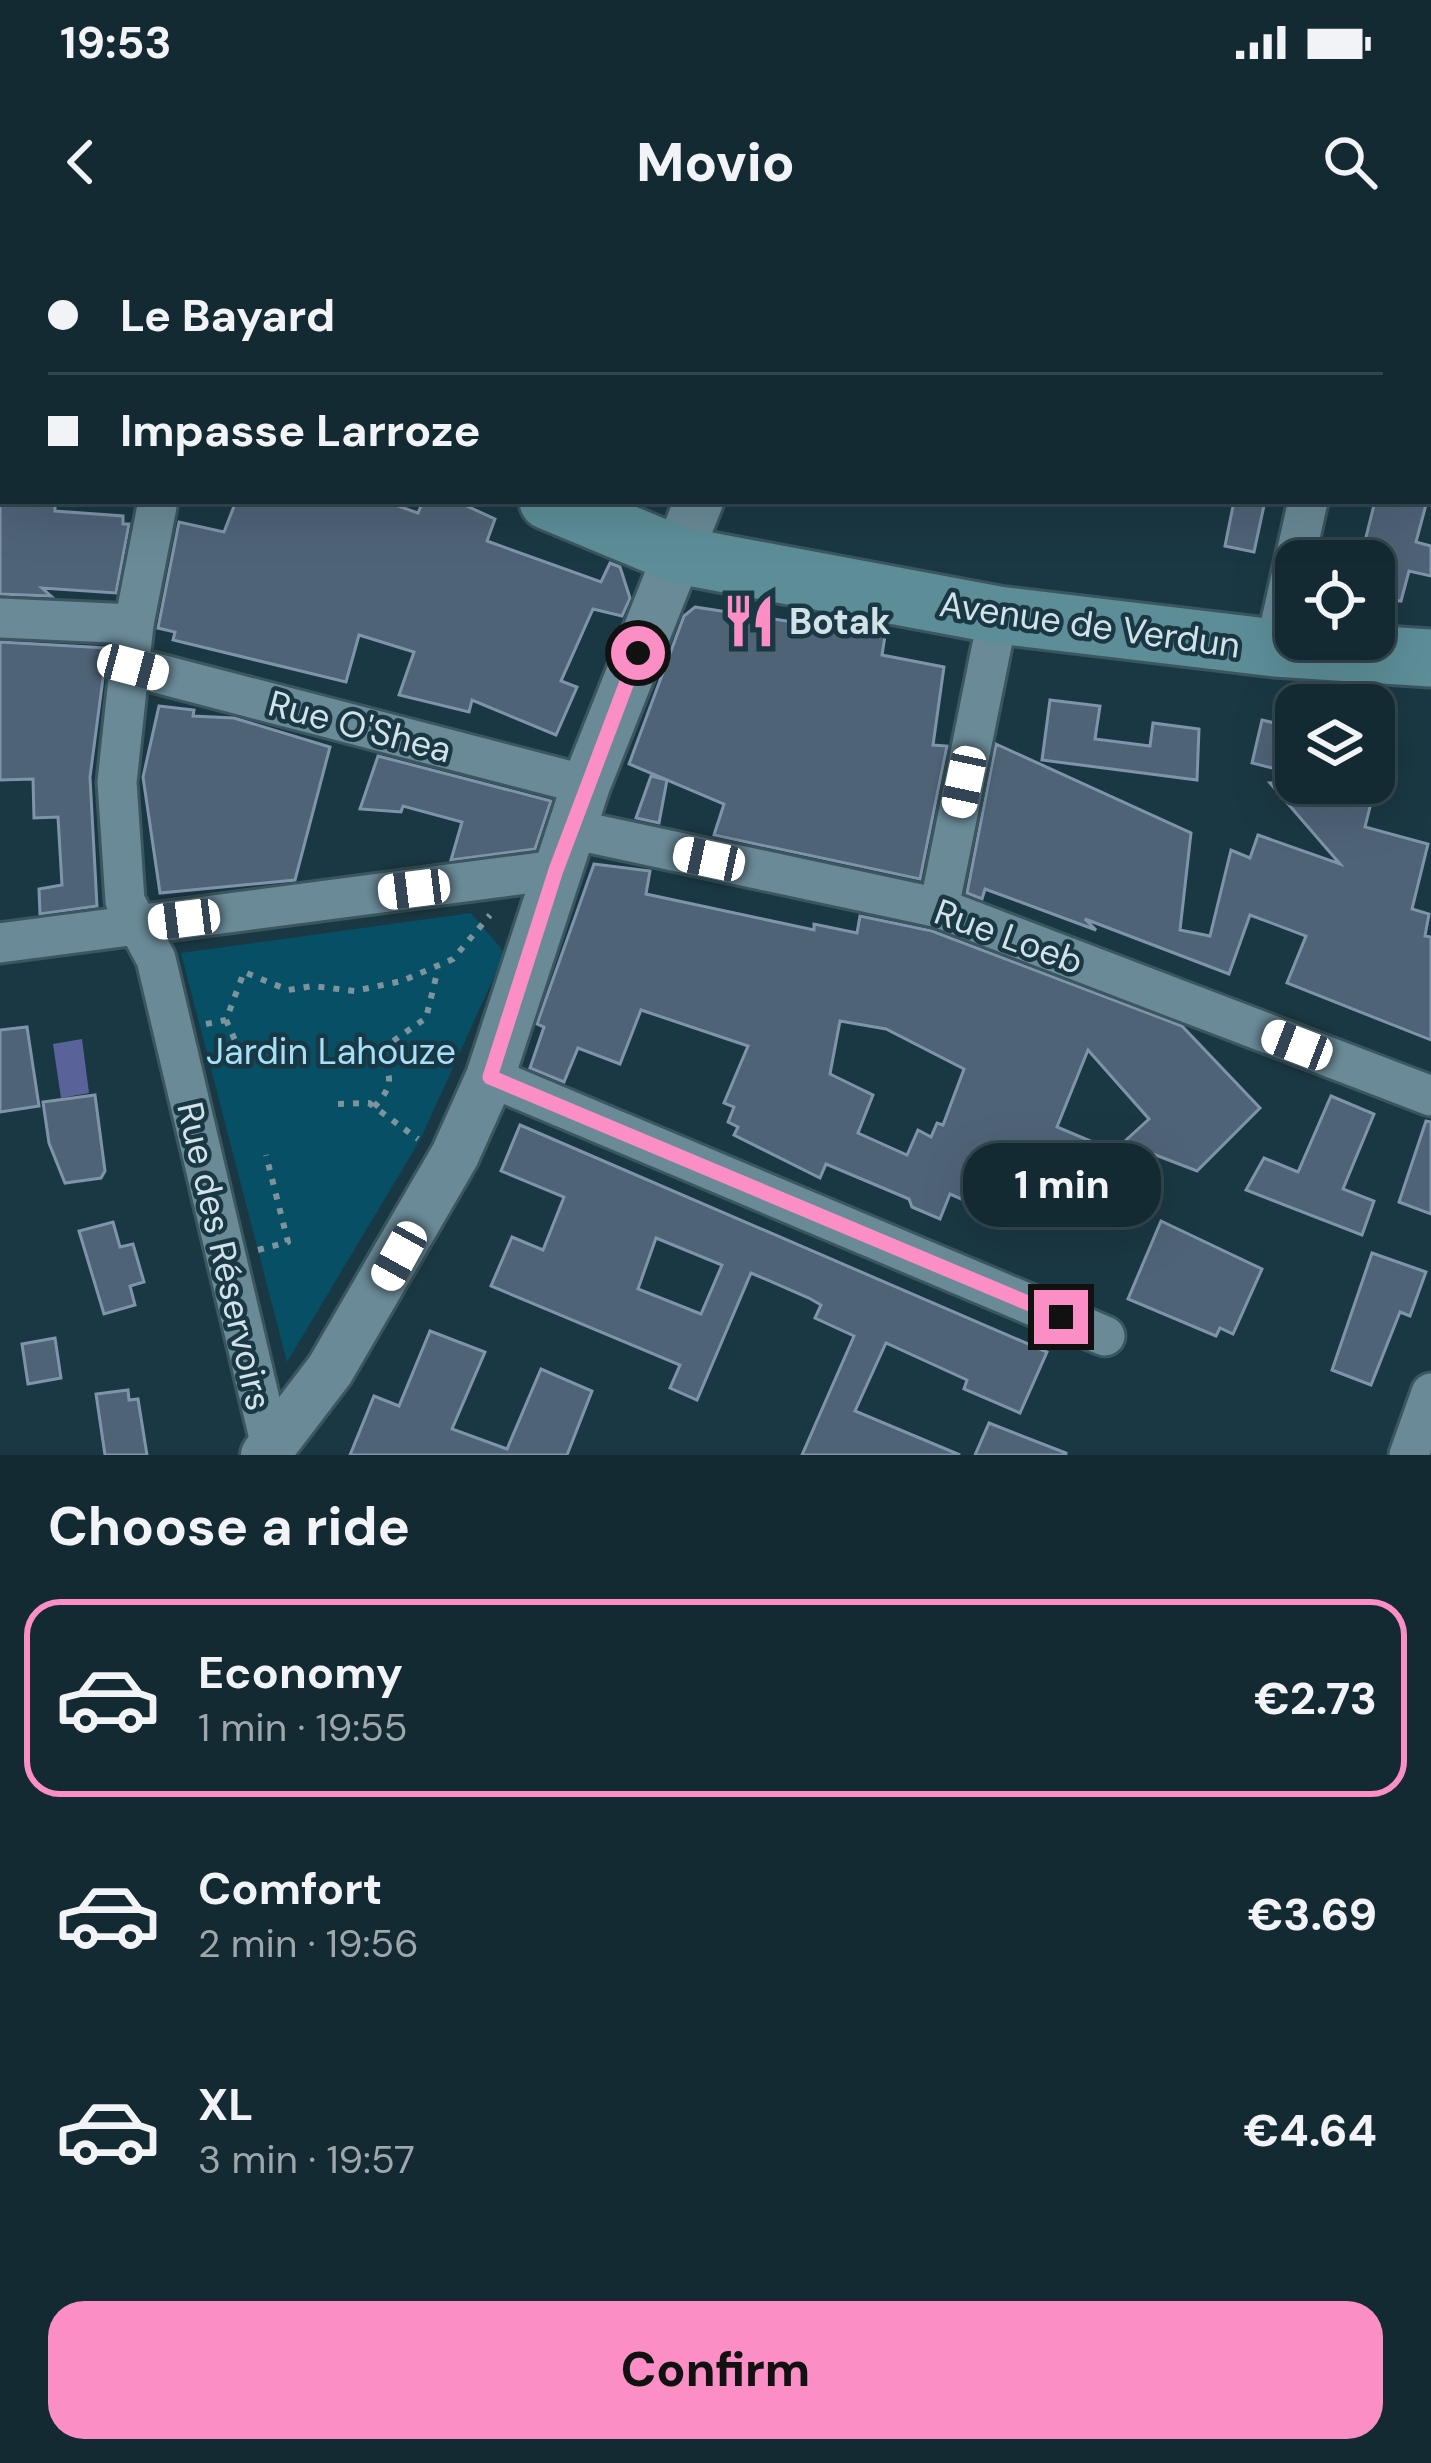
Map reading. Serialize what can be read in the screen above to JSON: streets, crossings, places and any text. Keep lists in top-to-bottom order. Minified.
{"streets":{"main road":["Avenue de Verdun"],"street":["Rue O'Shea","Rue Loeb","Rue des Réservoirs"]},"crossings":[["Rue O'Shea","Rue Loeb"],["Rue O'Shea","Rue des Réservoirs"]],"parks":["Jardin Lahouze"],"places":{"restaurant":["Botak"]},"page":{"status":"19:53","header":"Movio","banner":["Le Bayard","Impasse Larroze"],"bubble":"1 min","heading":"Choose a ride","list":[{"name":"Economy","note":"1 min · 19:55","value":"€2.73"},{"name":"Comfort","note":"2 min · 19:56","value":"€3.69"},{"name":"XL","note":"3 min · 19:57","value":"€4.64"}],"buttons":"Confirm"}}
